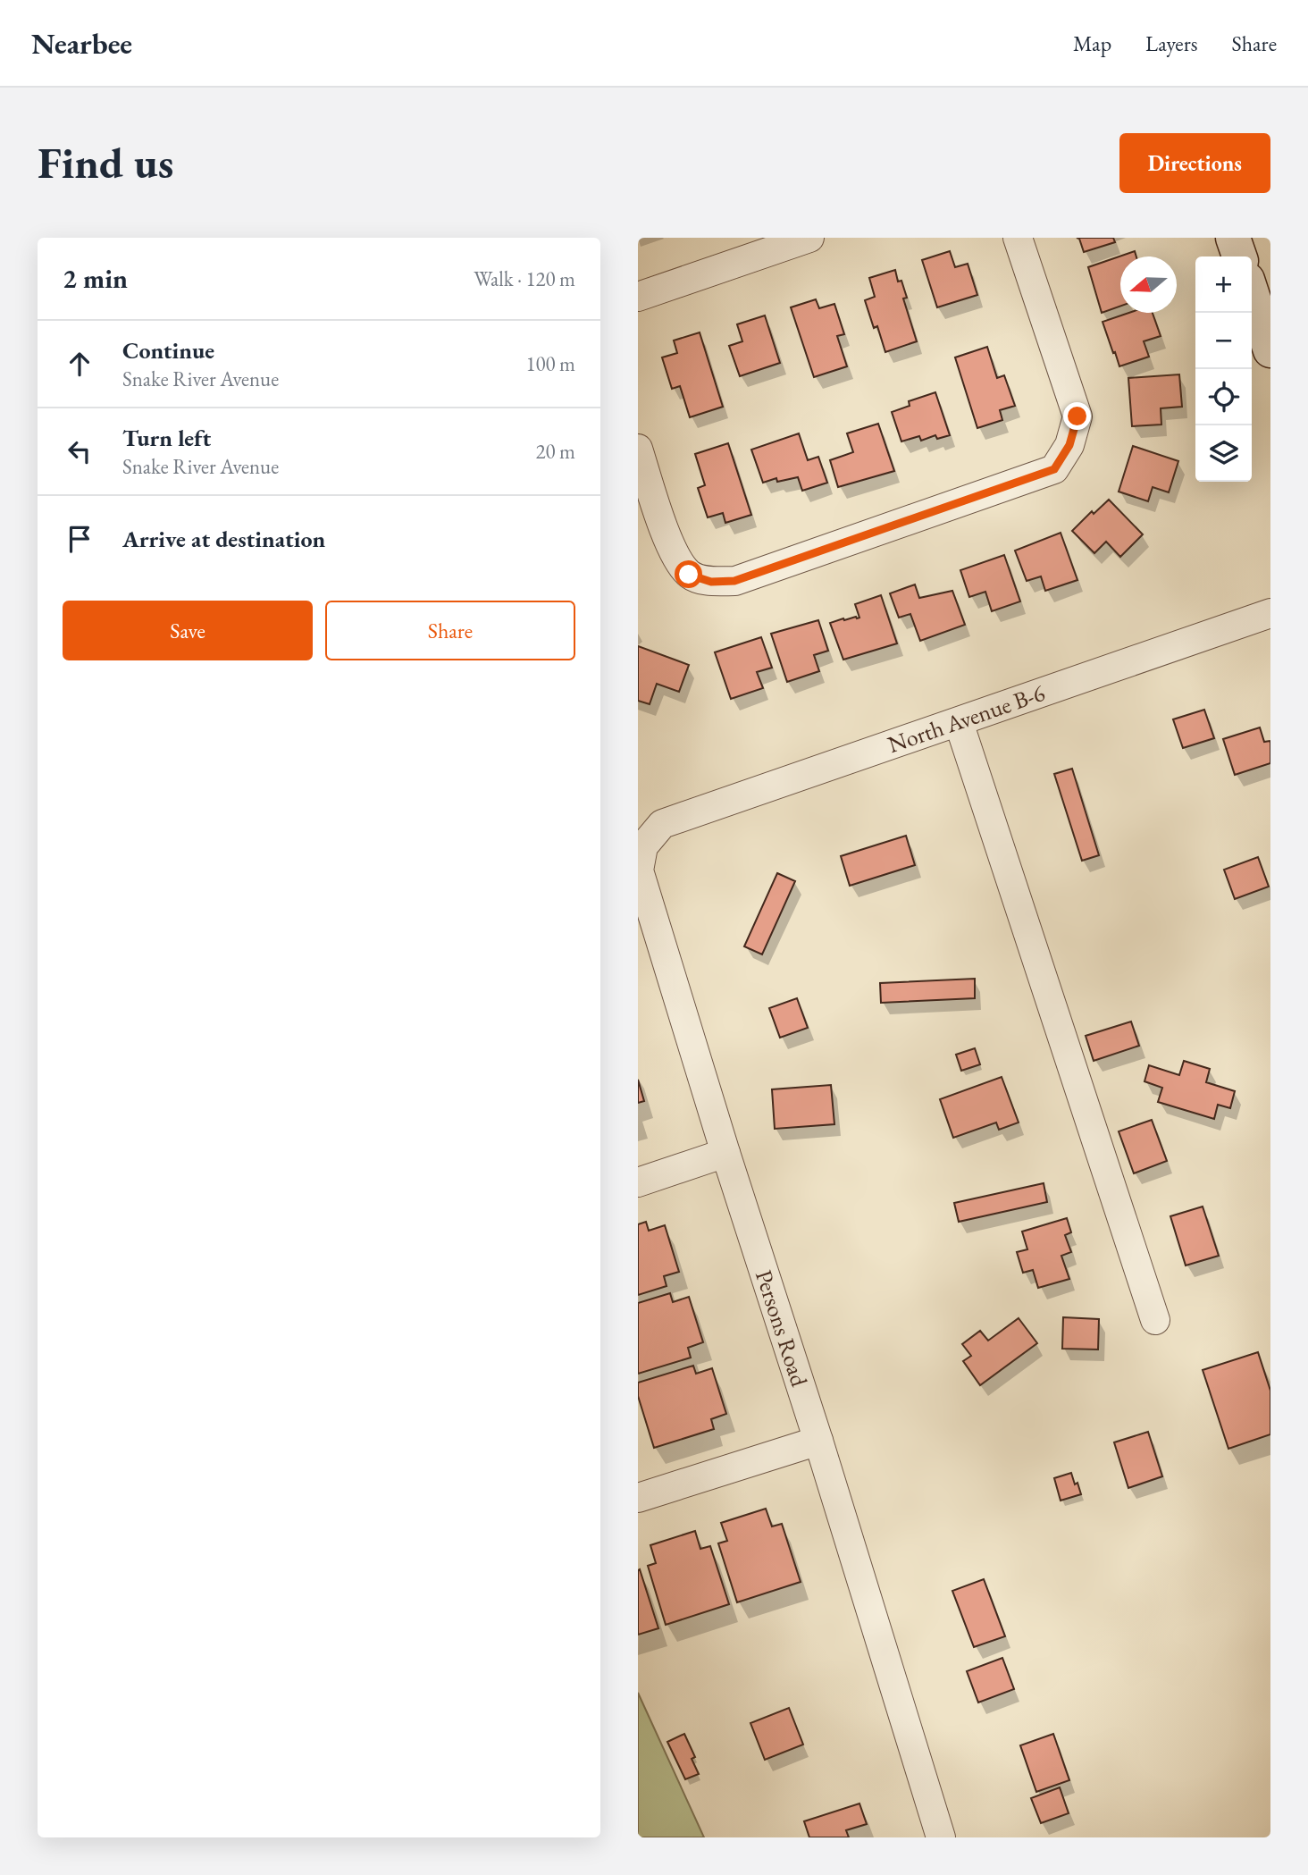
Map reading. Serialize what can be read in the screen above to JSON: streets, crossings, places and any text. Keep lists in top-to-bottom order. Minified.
{"streets":{"street":["North Avenue B-6","Persons Road"]},"crossings":[["North Avenue B-6","Persons Road"]],"north":"left","page":{"header":"Nearbee","nav":["Map","Layers","Share"],"buttons":["Directions",["Save","Share"]],"title":"Find us","heading":["2 min","Walk · 120 m"],"map_buttons":["+","−"],"list":[["Continue","Snake River Avenue","100 m"],["Turn left","Snake River Avenue","20 m"],"Arrive at destination"]}}
